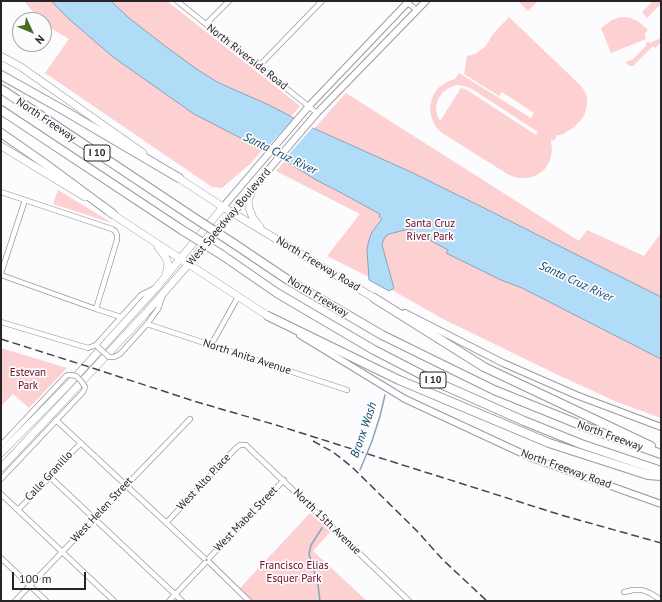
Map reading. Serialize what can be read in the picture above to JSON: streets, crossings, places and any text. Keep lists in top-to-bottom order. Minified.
{"streets":{"highway":["North Freeway","I 10"],"main road":["West Speedway Boulevard","North Freeway Road"],"street":["North Riverside Road","North Anita Avenue","Calle Granillo","West Alto Place","West Helen Street","West Mabel Street","North 15th Avenue"]},"crossings":[["North Riverside Road","West Speedway Boulevard"],["West Speedway Boulevard","North Freeway Road"],["West Alto Place","North 15th Avenue"],["West Mabel Street","North 15th Avenue"]],"water":["Santa Cruz River","Bronx Wash"],"parks":["Santa Cruz River Park","Estevan Park","Francisco Elias Esquer Park"],"scale_bar":"100 m","north":"bottom right"}
